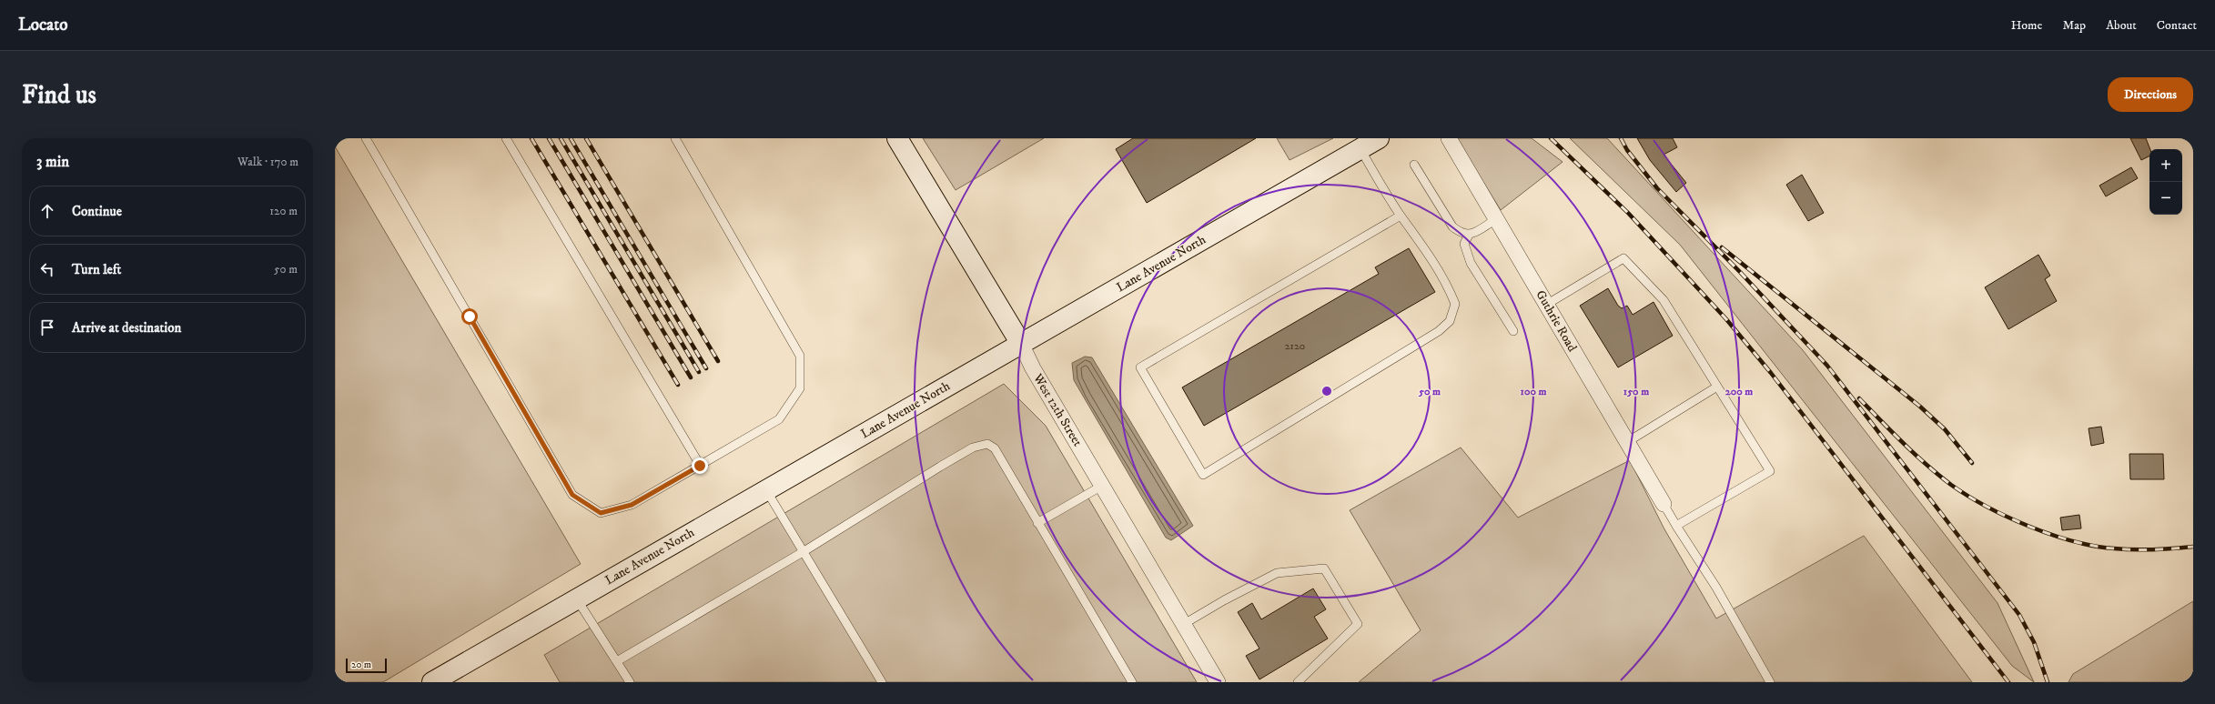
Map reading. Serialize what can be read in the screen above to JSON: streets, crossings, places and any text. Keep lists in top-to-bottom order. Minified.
{"streets":{"main road":["Lane Avenue North","West 12th Street"],"street":["Guthrie Road"]},"crossings":[["Lane Avenue North","West 12th Street"]],"house_numbers":["2120"],"scale_bar":"20 m","page":{"header":"Locato","nav":["Home","Map","About","Contact"],"buttons":"Directions","title":"Find us","heading":["3 min","Walk · 170 m"],"map_buttons":["+","−"],"list":[["Continue","120 m"],["Turn left","50 m"],"Arrive at destination"],"scale":"20 m"},"rings":["50 m","100 m","150 m","200 m"]}
